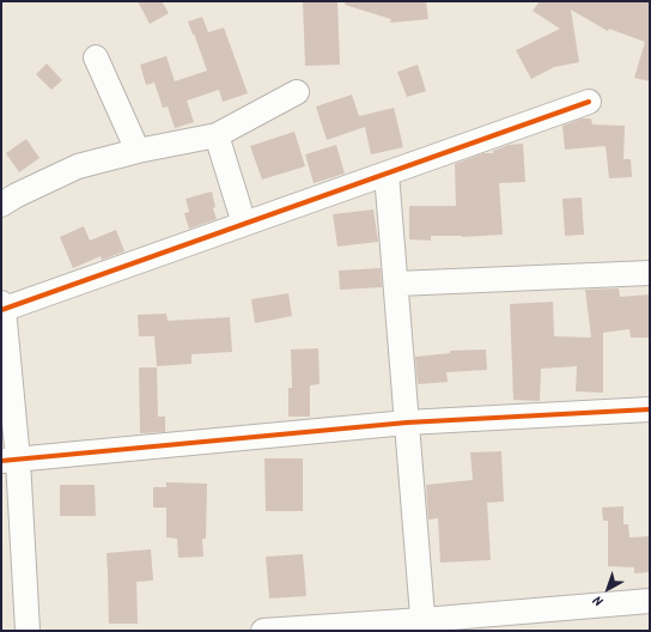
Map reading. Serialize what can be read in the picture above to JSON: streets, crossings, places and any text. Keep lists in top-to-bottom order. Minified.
{"north":"bottom left"}
